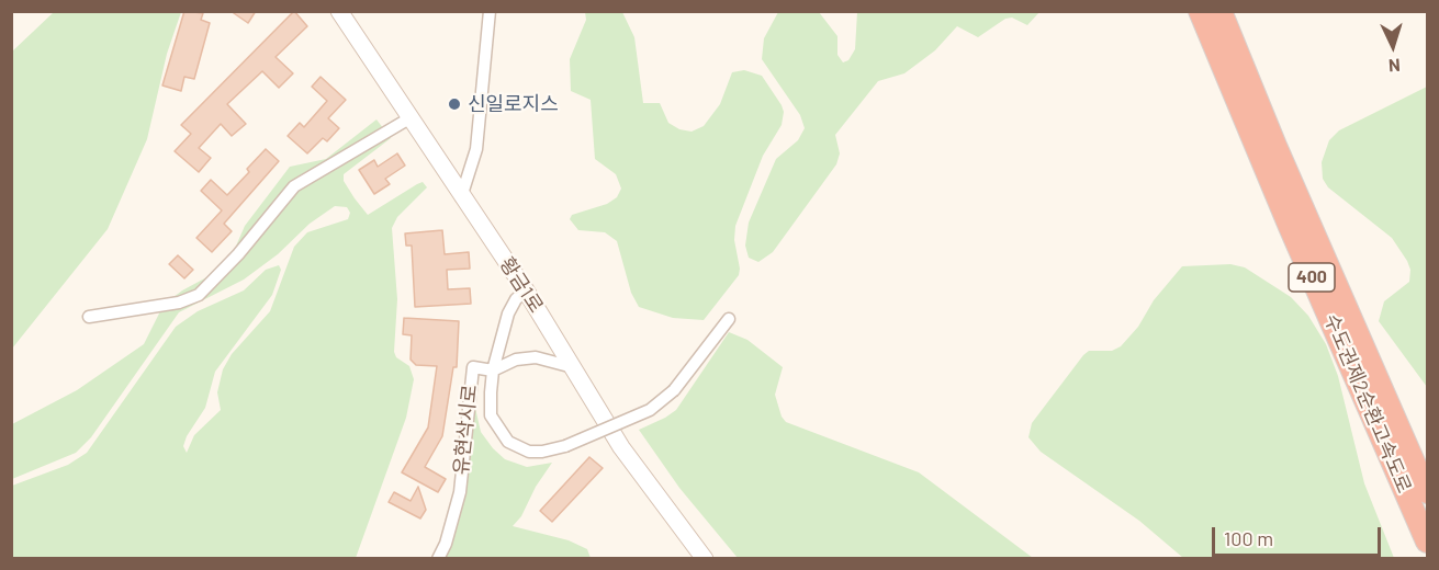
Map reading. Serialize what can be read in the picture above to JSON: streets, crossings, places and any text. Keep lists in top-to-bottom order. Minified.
{"streets":{"highway":["400","수도권제2순환고속도로"],"street":["황금1로","유현삭시로"]},"crossings":[["황금1로","유현삭시로"]],"places":["신일로지스"],"scale_bar":"100 m","north":"bottom"}
